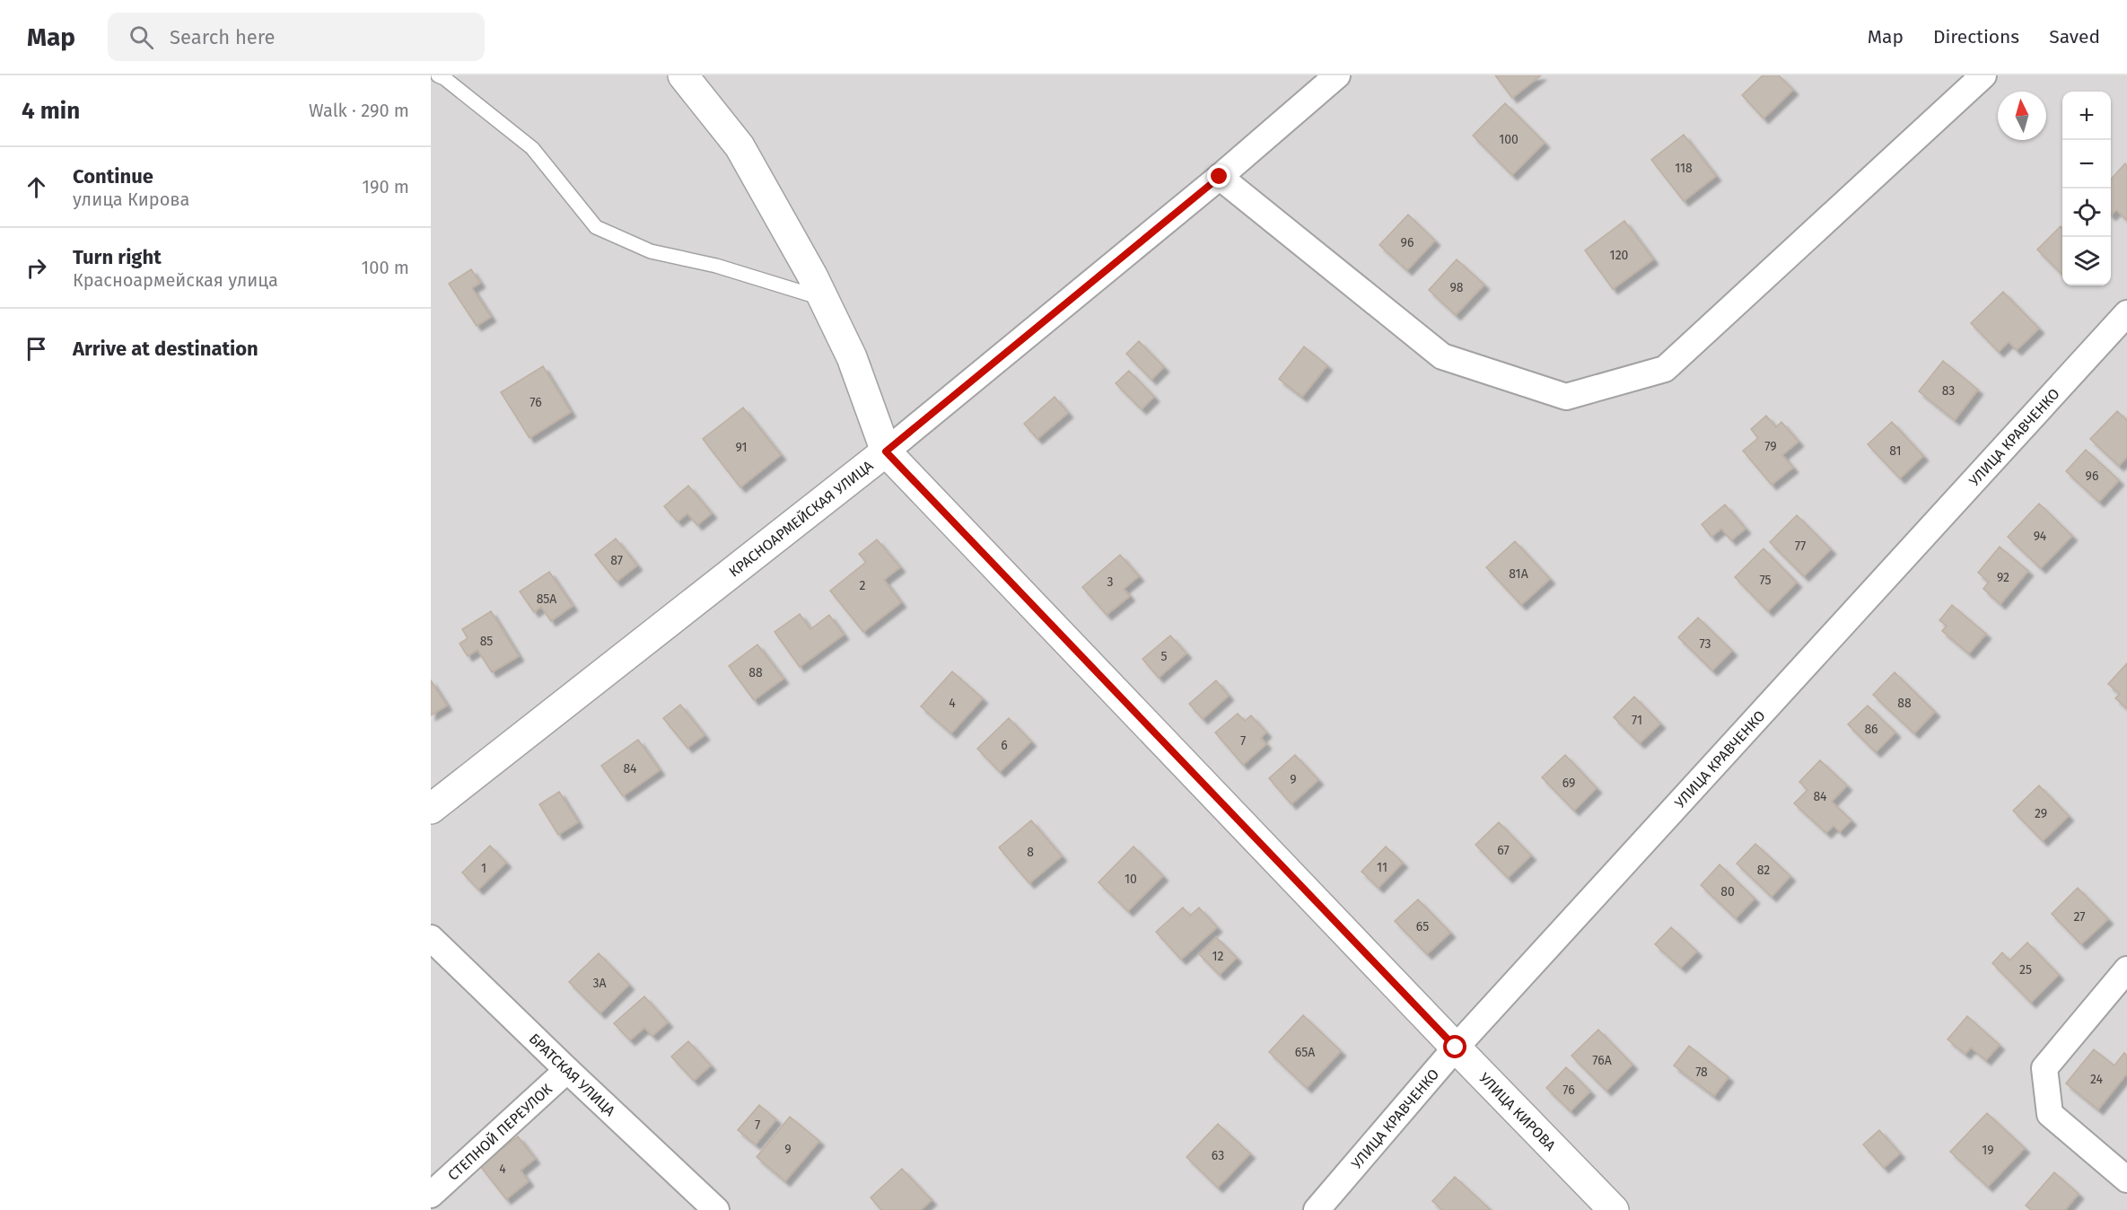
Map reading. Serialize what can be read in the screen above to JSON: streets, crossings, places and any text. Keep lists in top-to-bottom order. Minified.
{"streets":{"street":["УЛИЦА КРАВЧЕНКО","КРАСНОАРМЕЙСКАЯ УЛИЦА","БРАТСКАЯ УЛИЦА","УЛИЦА КИРОВА","СТЕПНОЙ ПЕРЕУЛОК"]},"crossings":[["УЛИЦА КРАВЧЕНКО","УЛИЦА КИРОВА"],["КРАСНОАРМЕЙСКАЯ УЛИЦА","УЛИЦА КИРОВА"],["БРАТСКАЯ УЛИЦА","СТЕПНОЙ ПЕРЕУЛОК"]],"house_numbers":["100","118","96","120","98","83","76","79","91","81","96","94","77","87","81А","92","75","3","2","85А","85","73","5","88","4","88","71","86","7","6","84","9","69","84","29","67","8","11","1","82","10","80","27","65","12","25","3А","65А","76А","78","24","76","7","9","19","63","4"],"north":"top","page":{"header":"Map","search":"Search here","nav":["Map","Directions","Saved"],"heading":["4 min","Walk · 290 m"],"map_buttons":["+","−"],"list":[["Continue","улица Кирова","190 m"],["Turn right","Красноармейская улица","100 m"],"Arrive at destination"]}}
